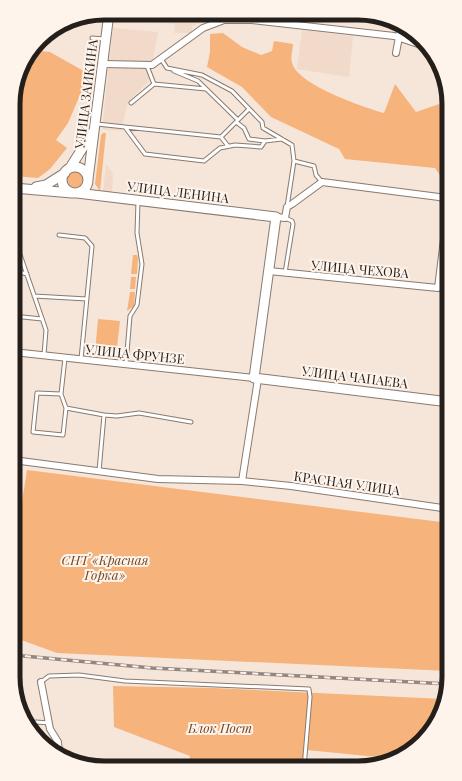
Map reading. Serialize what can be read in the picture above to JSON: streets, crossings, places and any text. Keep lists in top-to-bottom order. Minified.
{"streets":{"street":["УЛИЦА ЗАИКИНА","УЛИЦА ЛЕНИНА","УЛИЦА ЧЕХОВА","УЛИЦА ФРУНЗЕ","УЛИЦА ЧАПАЕВА","КРАСНАЯ УЛИЦА"]},"crossings":[["УЛИЦА ЗАИКИНА","УЛИЦА ЛЕНИНА"],["УЛИЦА ФРУНЗЕ","УЛИЦА ЧАПАЕВА"]],"parks":["СНТ «Красная Горка»","Блок Пост"]}
